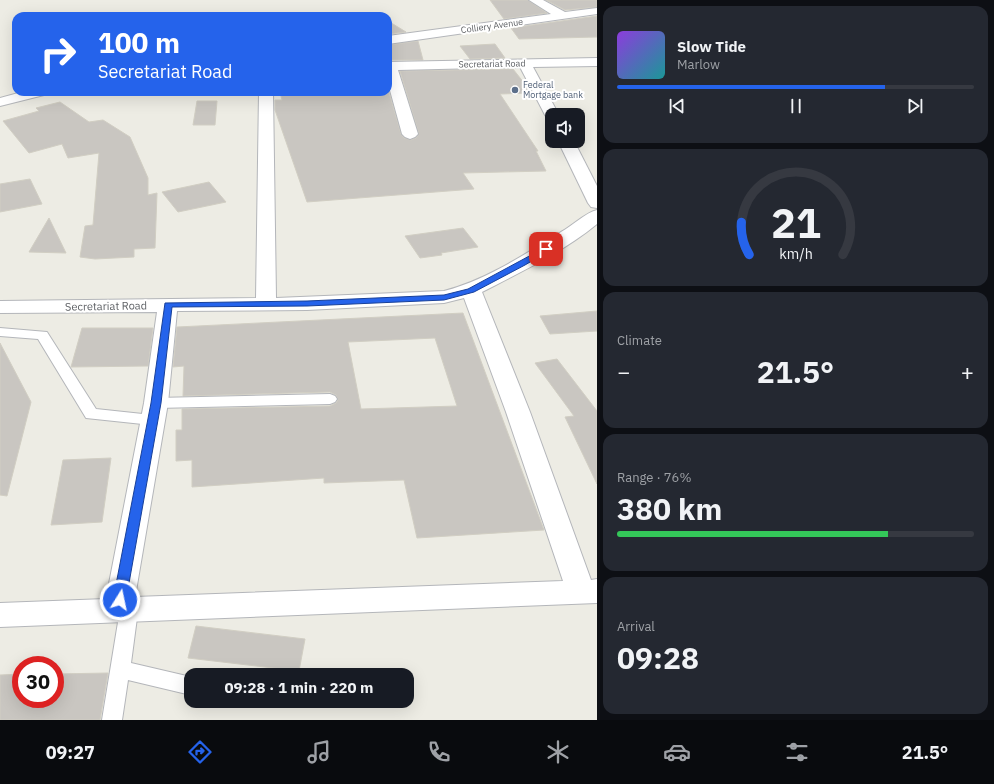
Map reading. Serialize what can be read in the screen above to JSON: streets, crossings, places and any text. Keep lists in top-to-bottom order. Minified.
{"streets":{"street":["Colliery Avenue","Secretariat Road"]},"places":["Federal Mortgage bank"],"page":{"turn":["100 m","Secretariat Road"],"song":["Slow Tide","Marlow"],"tile":["Climate",["Range · 76%","380 km"],["Arrival","09:28"]],"heat":["−","21.5°","+"],"limit":"30","trip":"09:28 · 1 min · 220 m","tabs":["09:27","21.5°"],"gauge":["21","km/h"]}}
